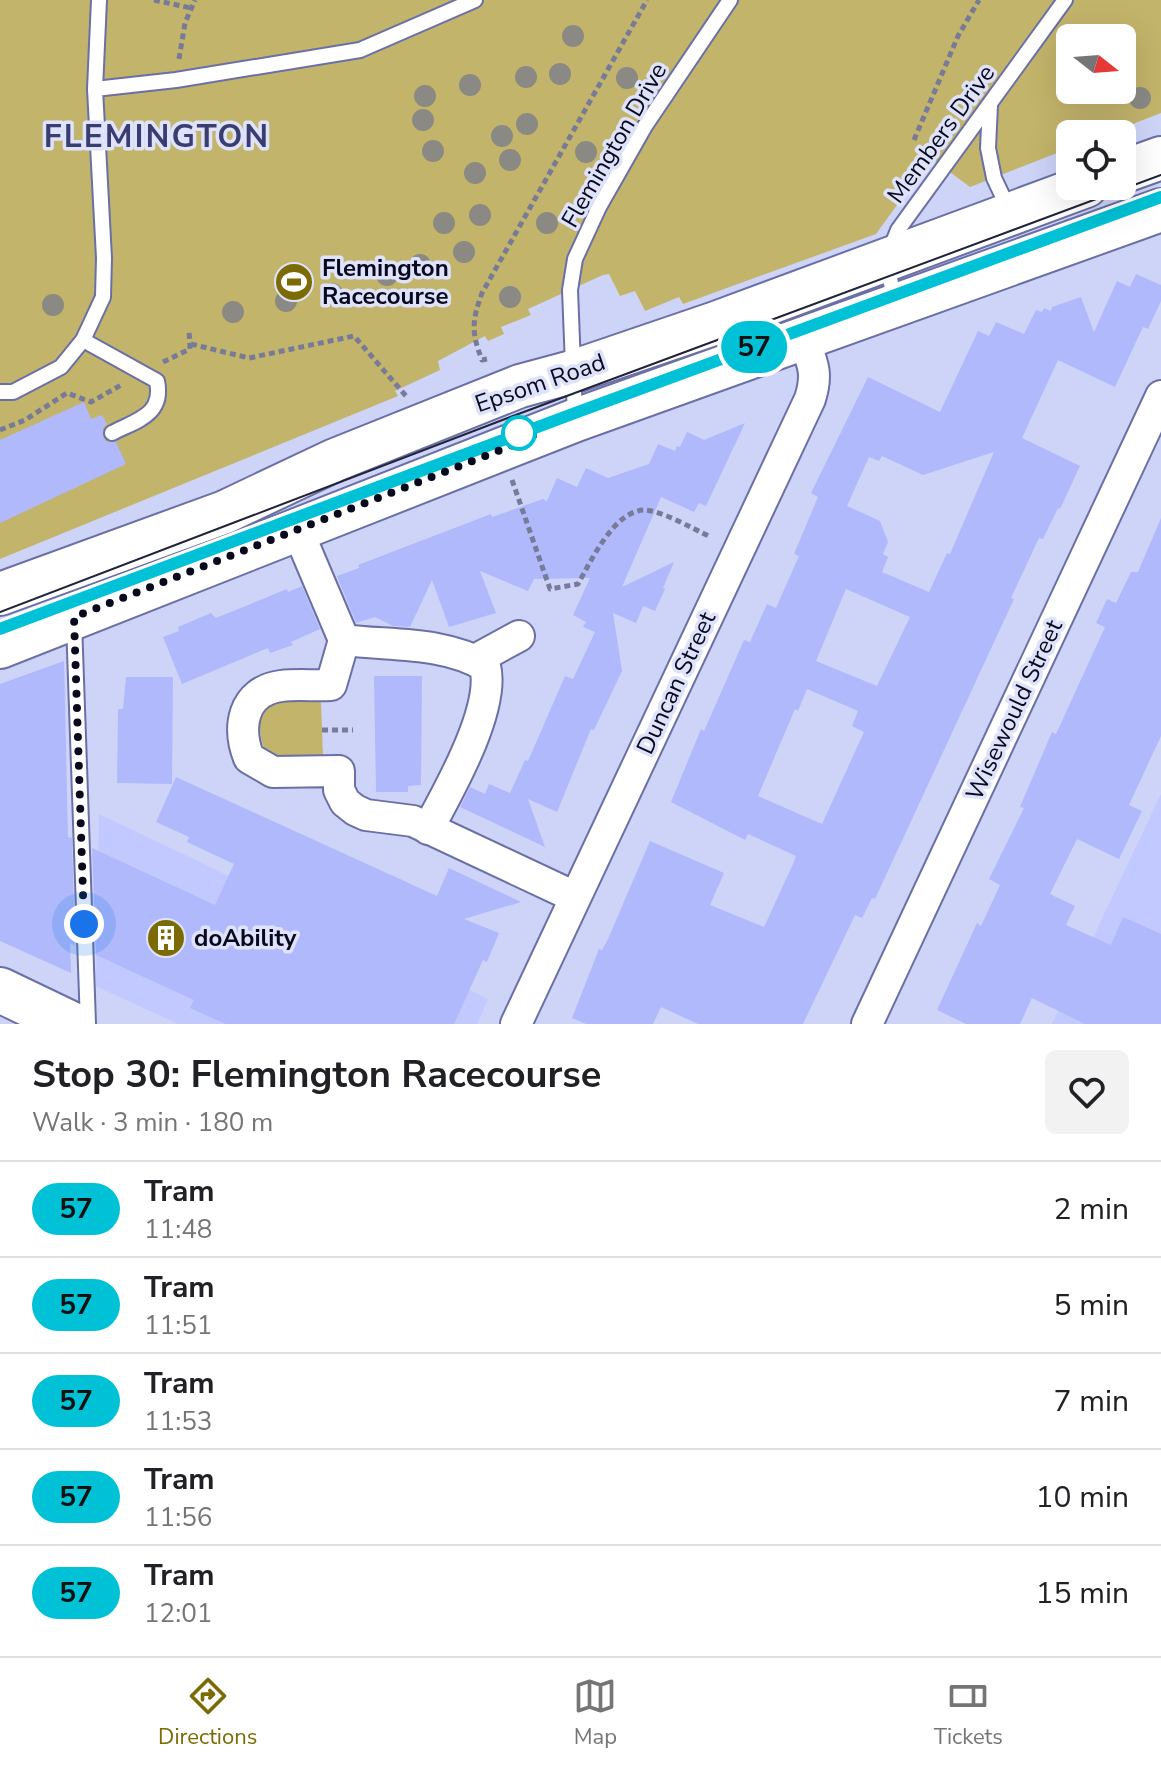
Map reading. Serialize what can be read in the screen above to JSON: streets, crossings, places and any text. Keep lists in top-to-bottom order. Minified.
{"streets":{"main road":["Epsom Road"],"street":["Duncan Street","Wisewould Street"],"lane":["Members Drive","Flemington Drive"]},"crossings":[["Members Drive","Epsom Road"],["Flemington Drive","Epsom Road"],["Epsom Road","Duncan Street"]],"districts":["FLEMINGTON"],"places":{"sports":["Flemington Racecourse"],"building":["doAbility"]},"lines":["tram line 57"],"north":"right","page":{"on_map":"57","heading":["Stop 30: Flemington Racecourse","Walk · 3 min · 180 m"],"list":[{"mark":"57","name":"Tram","note":"11:48","value":"2 min"},{"mark":"57","name":"Tram","note":"11:51","value":"5 min"},{"mark":"57","name":"Tram","note":"11:53","value":"7 min"},{"mark":"57","name":"Tram","note":"11:56","value":"10 min"},{"mark":"57","name":"Tram","note":"12:01","value":"15 min"}],"tabs":["Directions","Map","Tickets"]}}
